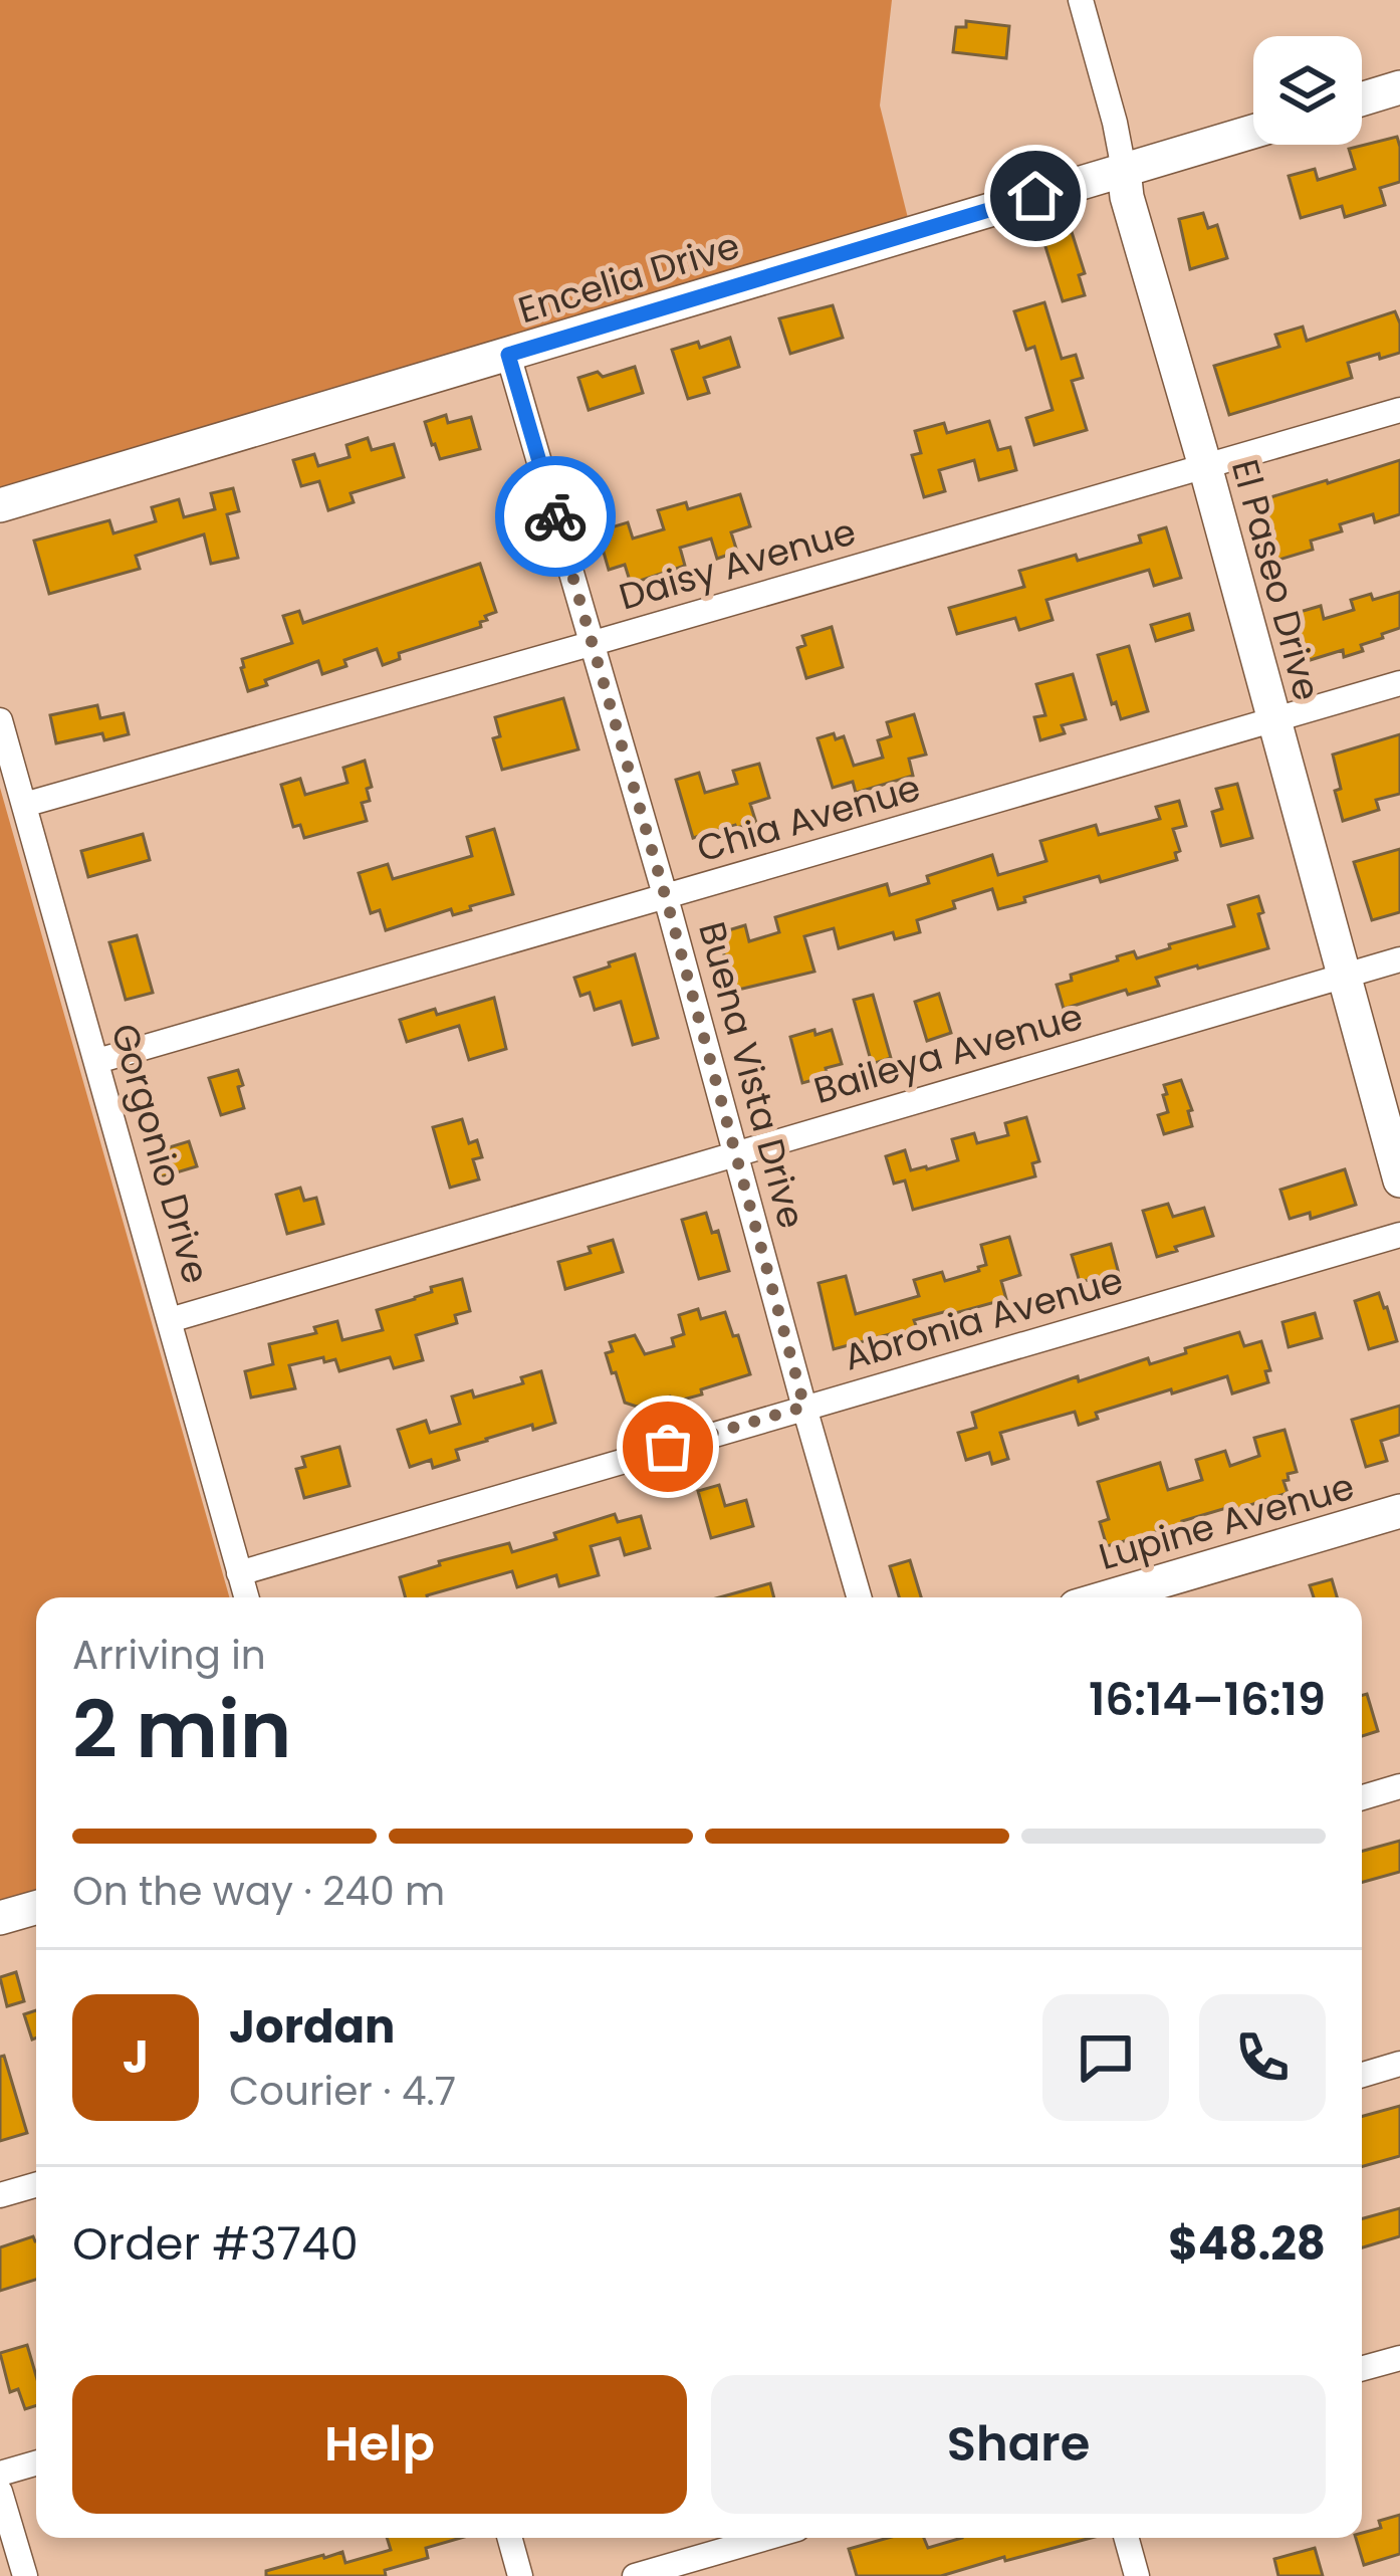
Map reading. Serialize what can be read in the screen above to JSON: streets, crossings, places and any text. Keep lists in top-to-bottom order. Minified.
{"streets":{"street":["Encelia Drive","Daisy Avenue","El Paseo Drive","Chia Avenue","Baileya Avenue","Buena Vista Drive","Gorgonio Drive","Abronia Avenue","Lupine Avenue"]},"crossings":[["Encelia Drive","El Paseo Drive"],["Encelia Drive","Buena Vista Drive"],["Daisy Avenue","El Paseo Drive"],["Daisy Avenue","Buena Vista Drive"],["Daisy Avenue","Gorgonio Drive"],["El Paseo Drive","Chia Avenue"],["El Paseo Drive","Baileya Avenue"],["Chia Avenue","Buena Vista Drive"],["Chia Avenue","Gorgonio Drive"],["Baileya Avenue","Buena Vista Drive"],["Baileya Avenue","Gorgonio Drive"],["Buena Vista Drive","Abronia Avenue"],["Gorgonio Drive","Abronia Avenue"]],"page":{"heading":["2 min","Arriving in","16:14–16:19"],"panel":["Jordan","Courier · 4.7","Order #3740","$48.28"],"bar":"On the way · 240 m","round":"J","buttons":["Help","Share"]}}
